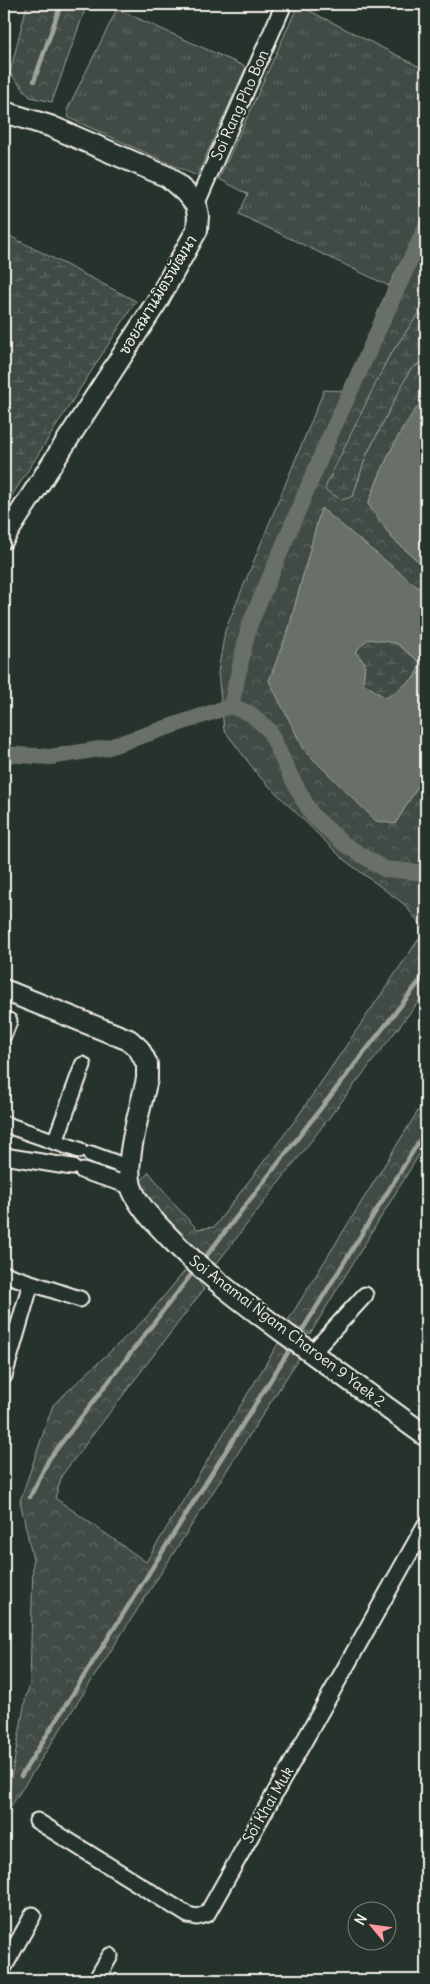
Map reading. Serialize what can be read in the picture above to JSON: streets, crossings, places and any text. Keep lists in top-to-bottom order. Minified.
{"streets":{"street":["Soi Rang Pho Bon","ซอยสมานมิตรพัฒนา","Soi Anamai Ngam Charoen 9 Yaek 2","Soi Khai Muk"]},"crossings":[["Soi Rang Pho Bon","ซอยสมานมิตรพัฒนา"]],"north":"top left"}
